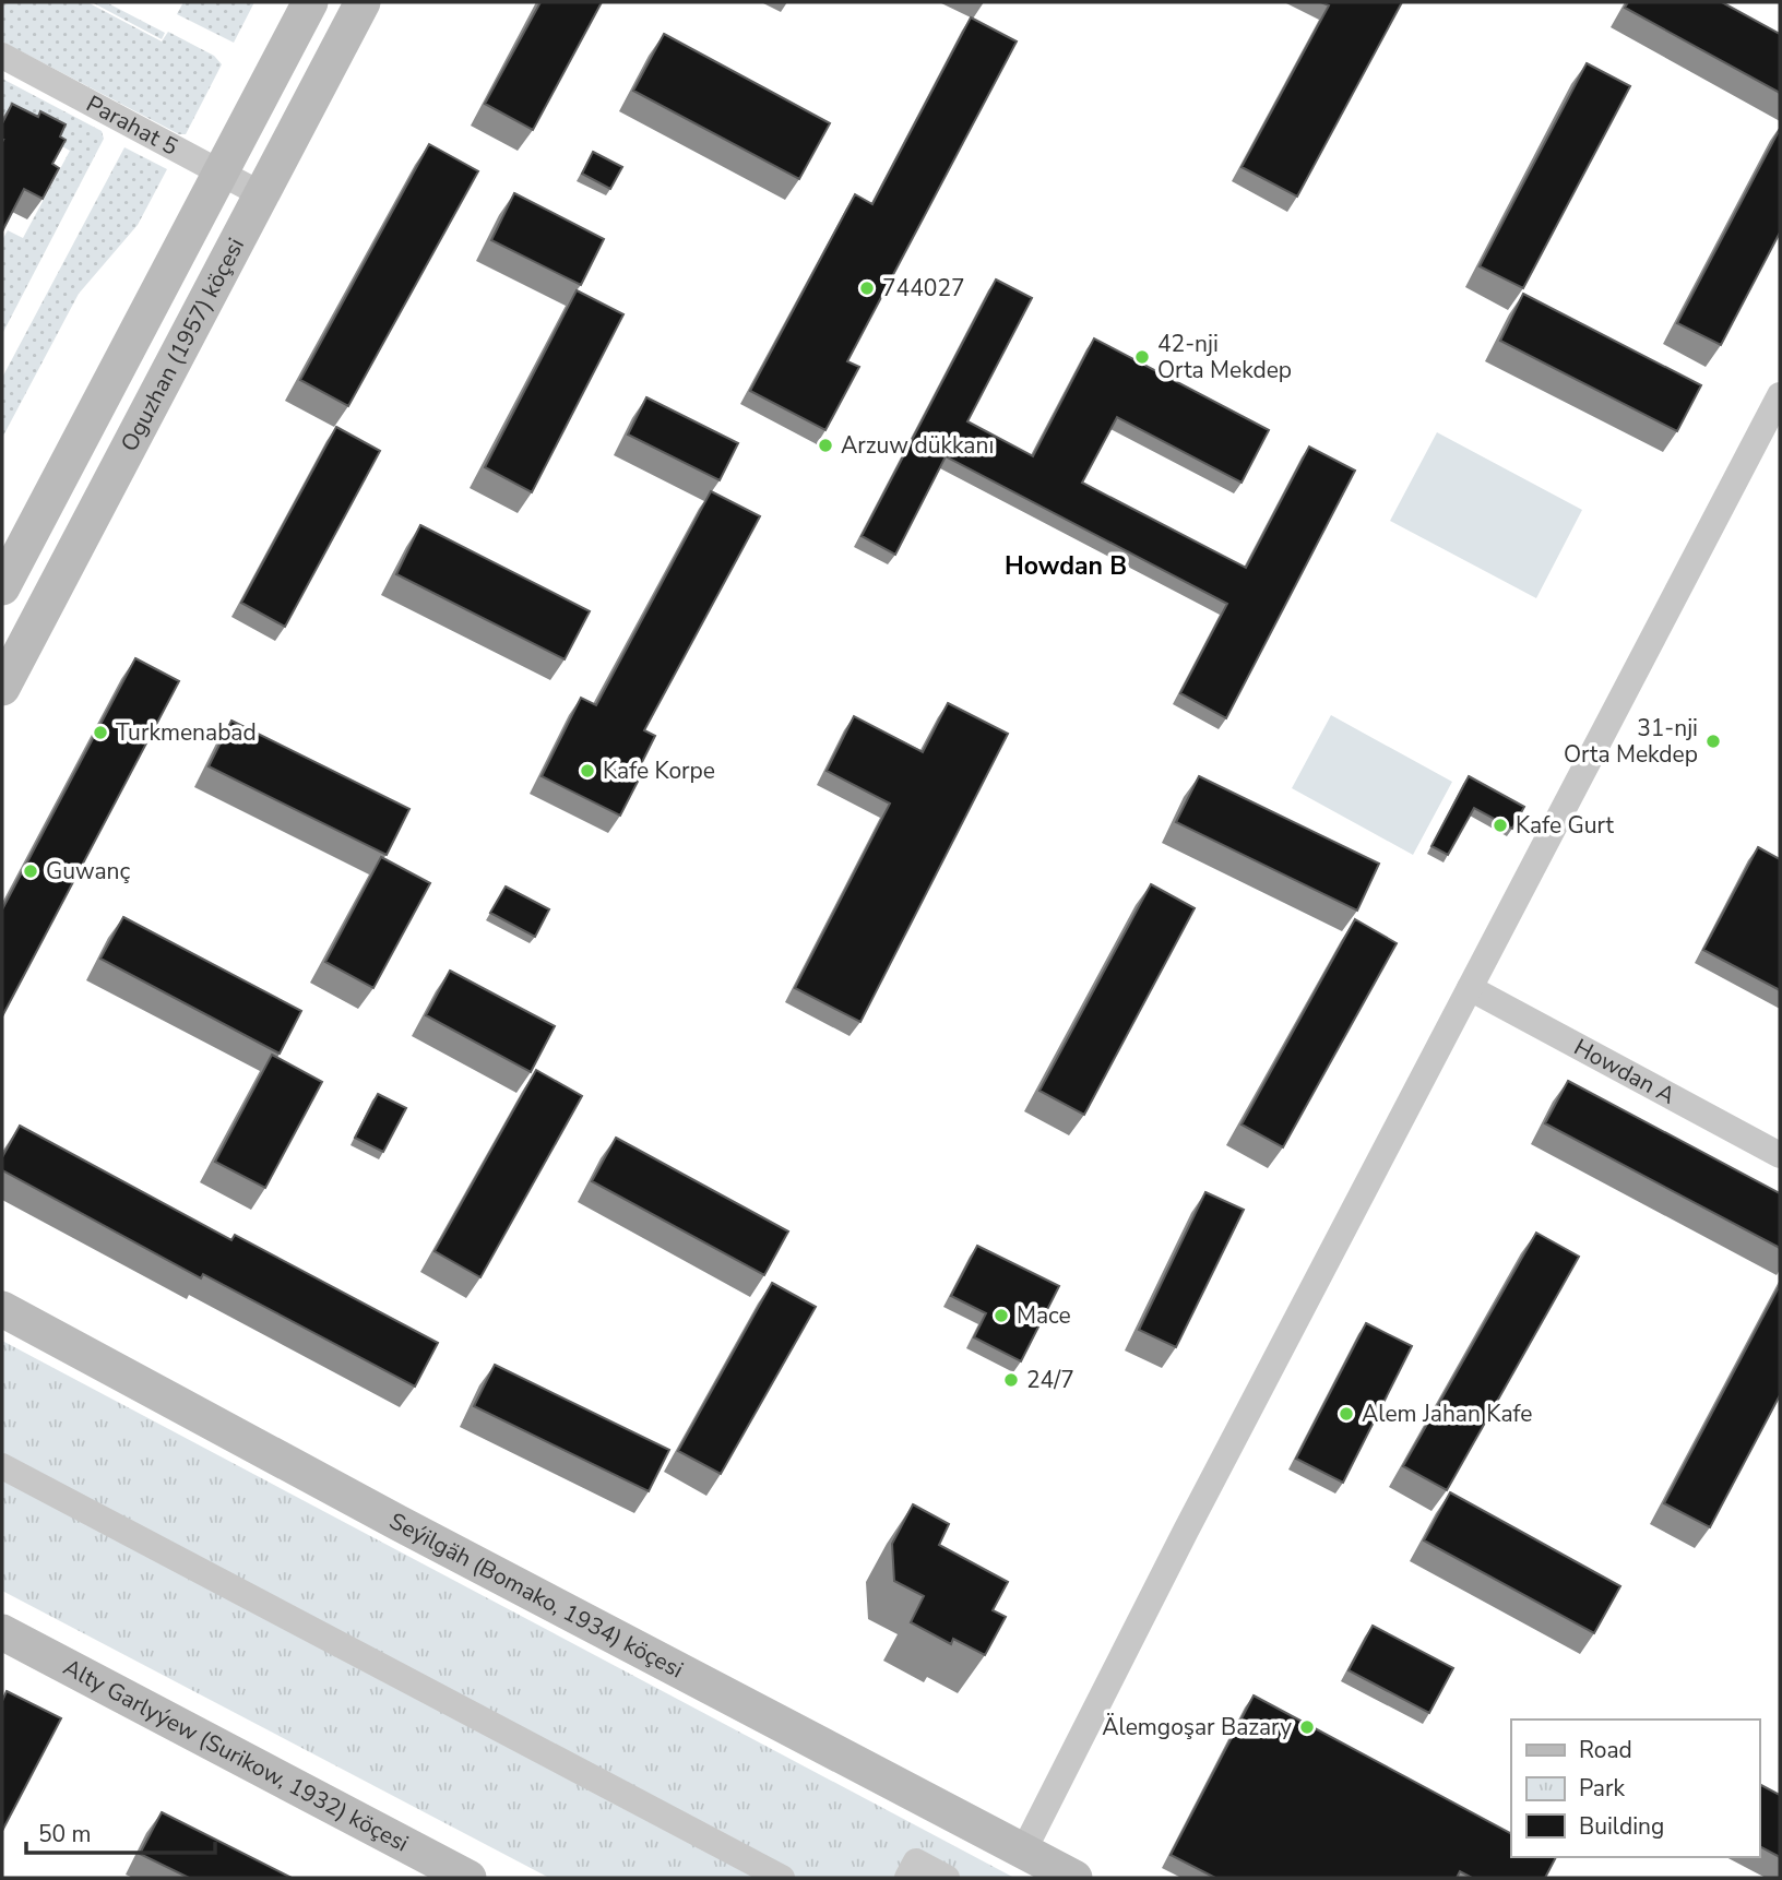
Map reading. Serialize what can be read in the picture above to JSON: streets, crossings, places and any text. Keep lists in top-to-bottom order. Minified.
{"streets":{"street":["Parahat 5","Oguzhan (1957) köçesi","Howdan A","Seýilgäh (Bomako, 1934) köçesi","Alty Garlyýew (Surikow, 1932) köçesi"]},"crossings":[["Parahat 5","Oguzhan (1957) köçesi"]],"districts":["Howdan B"],"places":["744027","42-nji Orta Mekdep","Arzuw dükkanı","Turkmenabad","31-nji Orta Mekdep","Kafe Korpe","Kafe Gurt","Guwanç","Mace","24/7","Alem Jahan Kafe","Älemgoşar Bazary"],"legend":["Road","Park","Building"],"scale_bar":"50 m"}
